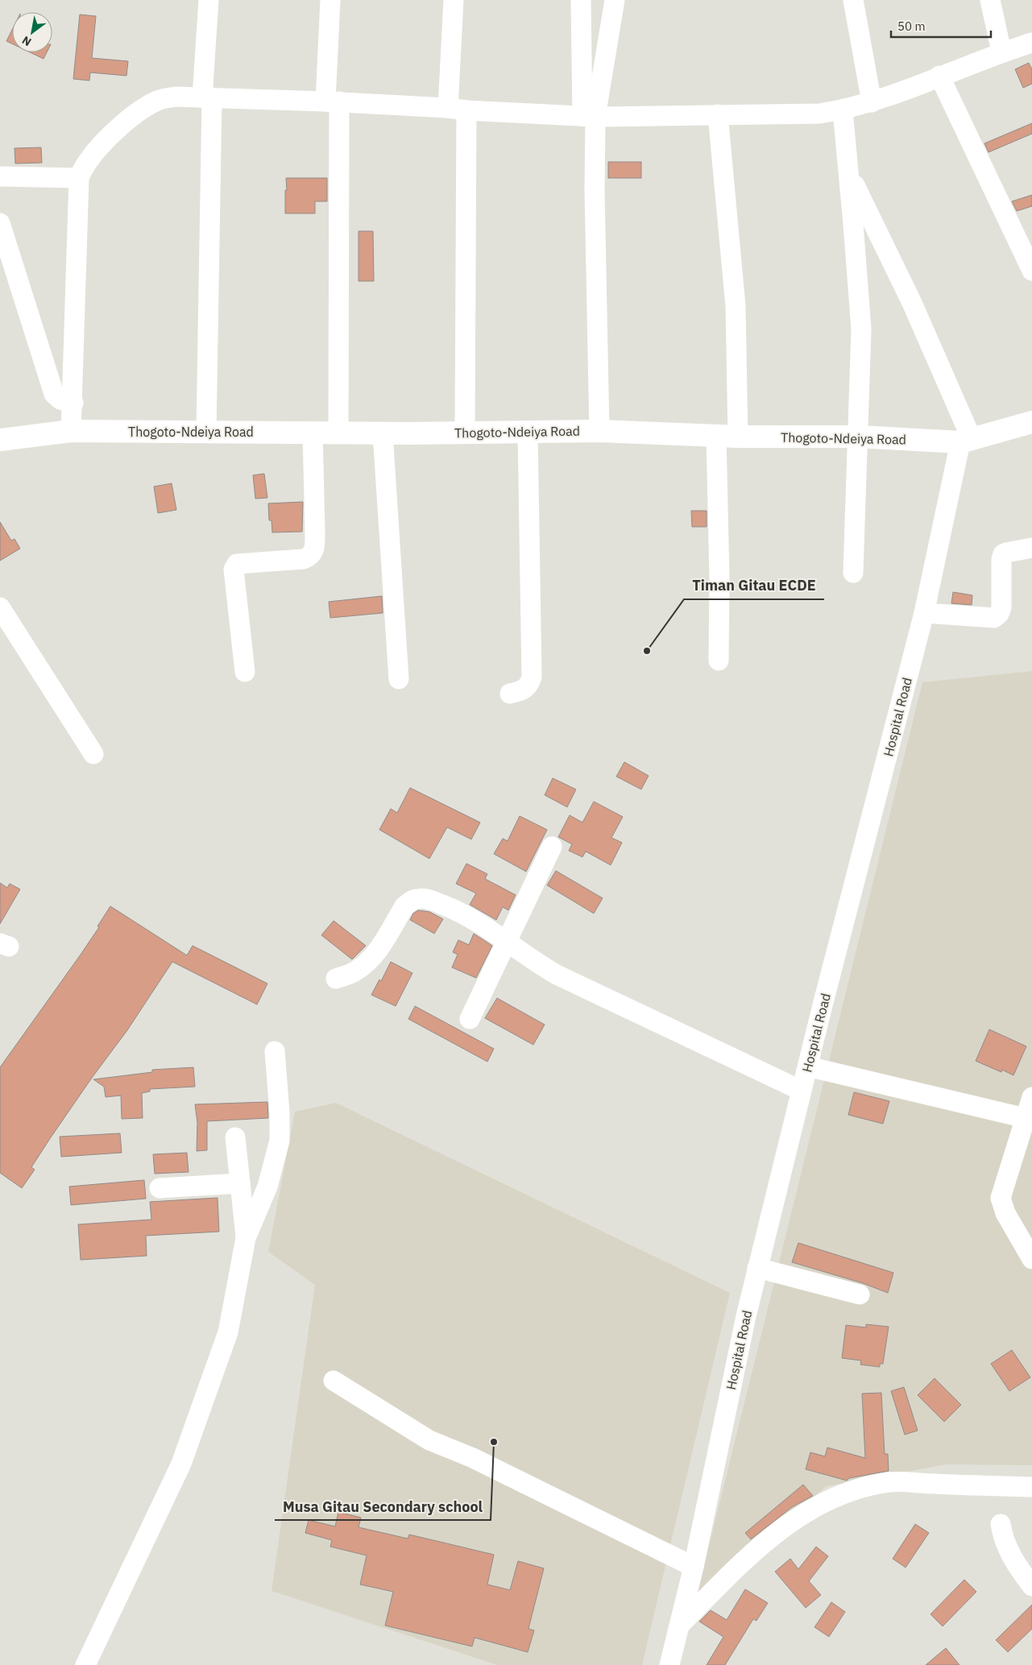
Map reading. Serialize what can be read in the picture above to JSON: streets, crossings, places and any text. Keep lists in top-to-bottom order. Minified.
{"streets":{"main road":["Thogoto-Ndeiya Road"],"street":["Hospital Road"]},"crossings":[["Thogoto-Ndeiya Road","Hospital Road"]],"places":["Timan Gitau ECDE","Musa Gitau Secondary school"],"scale_bar":"50 m","north":"bottom left"}
